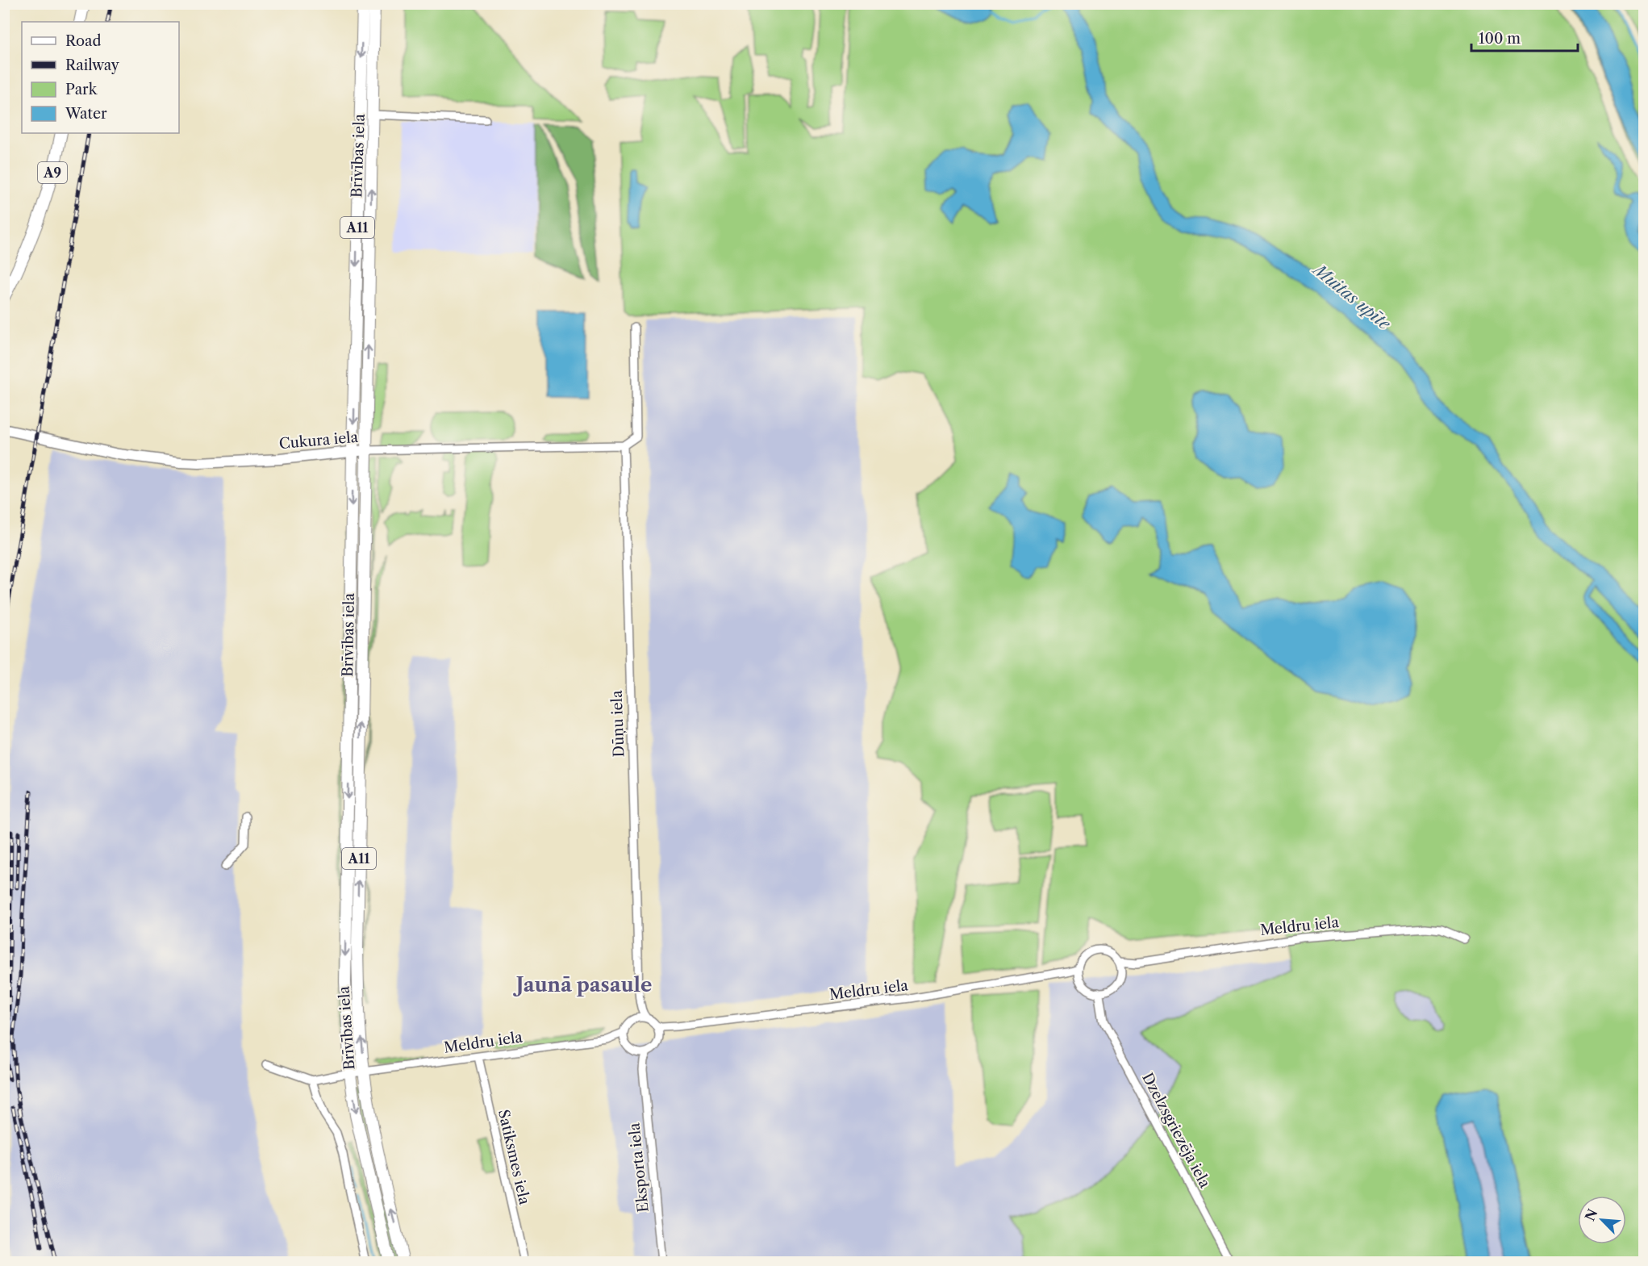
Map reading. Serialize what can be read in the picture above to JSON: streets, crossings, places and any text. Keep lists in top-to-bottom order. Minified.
{"streets":{"highway":["Brīvības iela","A9","A11"],"main road":["Cukura iela"],"street":["Dūņu iela","Meldru iela","Dzelzsgriezēja iela","Satiksmes iela","Eksporta iela"]},"crossings":[["Brīvības iela","Cukura iela"],["Brīvības iela","Meldru iela"],["Cukura iela","Dūņu iela"],["Dūņu iela","Meldru iela"],["Dūņu iela","Eksporta iela"],["Meldru iela","Satiksmes iela"],["Meldru iela","Eksporta iela"]],"districts":["Jaunā pasaule"],"water":["Muitas upīte"],"legend":["Road","Railway","Park","Water"],"scale_bar":"100 m","north":"top left"}
